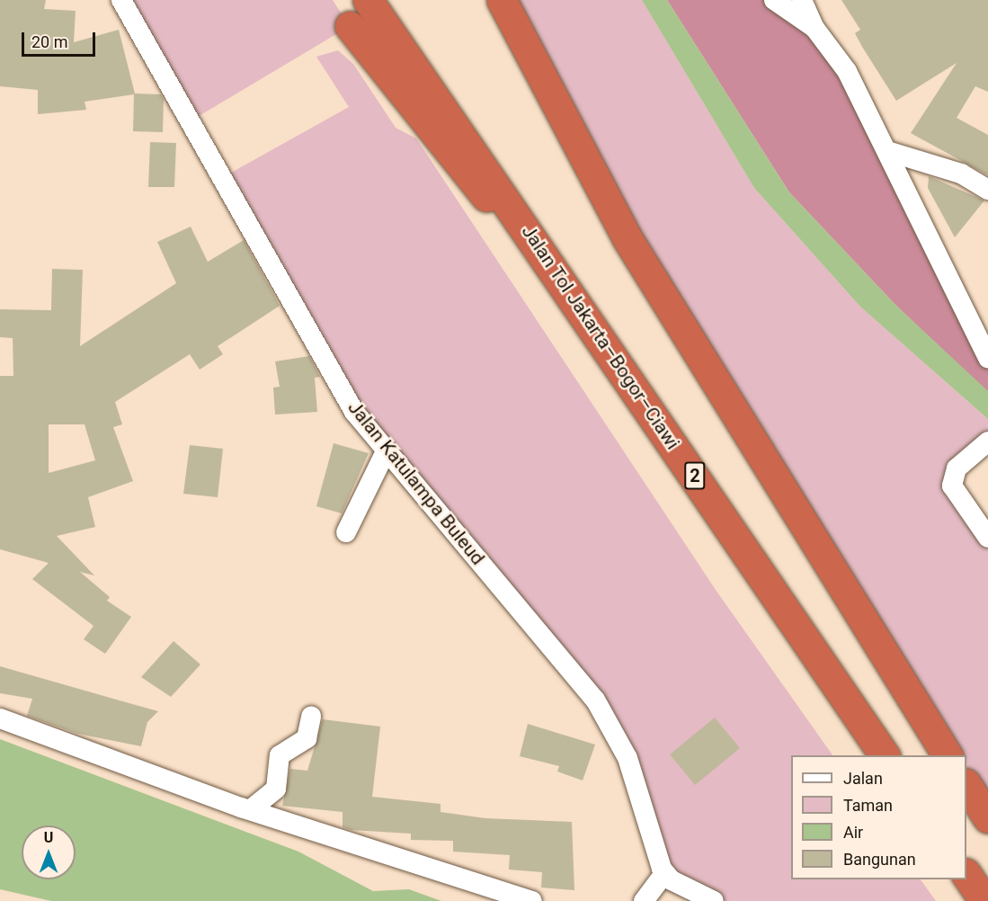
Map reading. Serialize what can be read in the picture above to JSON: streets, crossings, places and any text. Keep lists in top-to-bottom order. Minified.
{"streets":{"highway":["Jalan Tol Jakarta–Bogor–Ciawi","2"],"street":["Jalan Katulampa Buleud"]},"legend":["Jalan","Taman","Air","Bangunan"],"scale_bar":"20 m","north":"top"}
